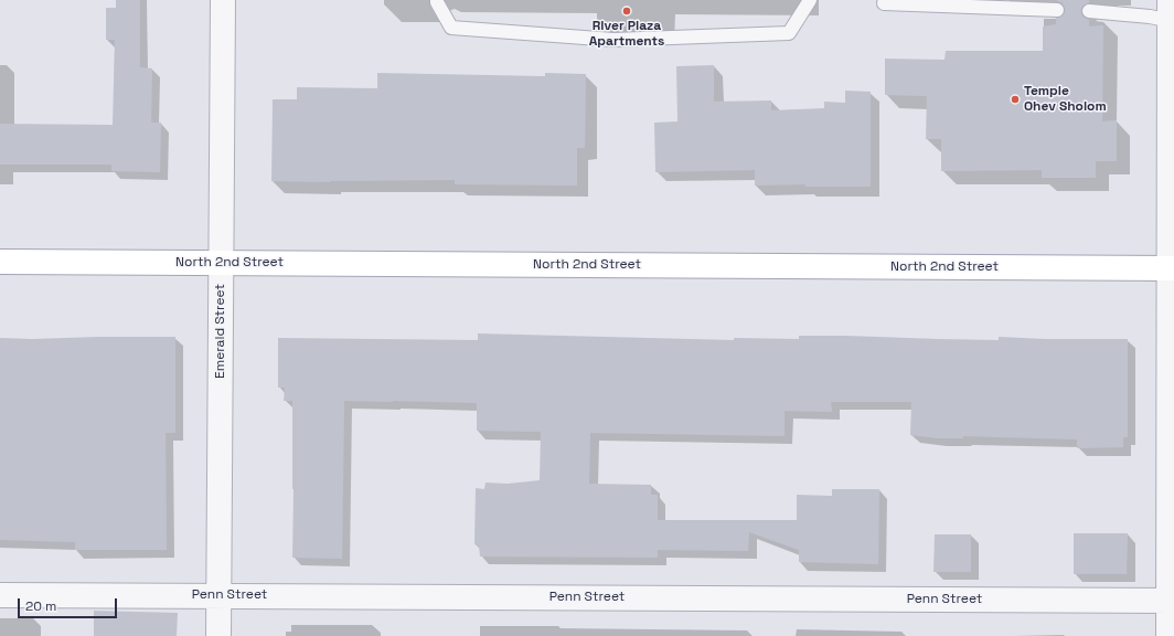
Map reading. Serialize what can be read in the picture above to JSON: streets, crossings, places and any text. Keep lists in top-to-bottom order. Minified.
{"streets":{"main road":["North 2nd Street"],"street":["Emerald Street","Penn Street"]},"crossings":[["North 2nd Street","Emerald Street"],["Emerald Street","Penn Street"]],"places":["River Plaza Apartments","Temple Ohev Sholom"],"scale_bar":"20 m"}
